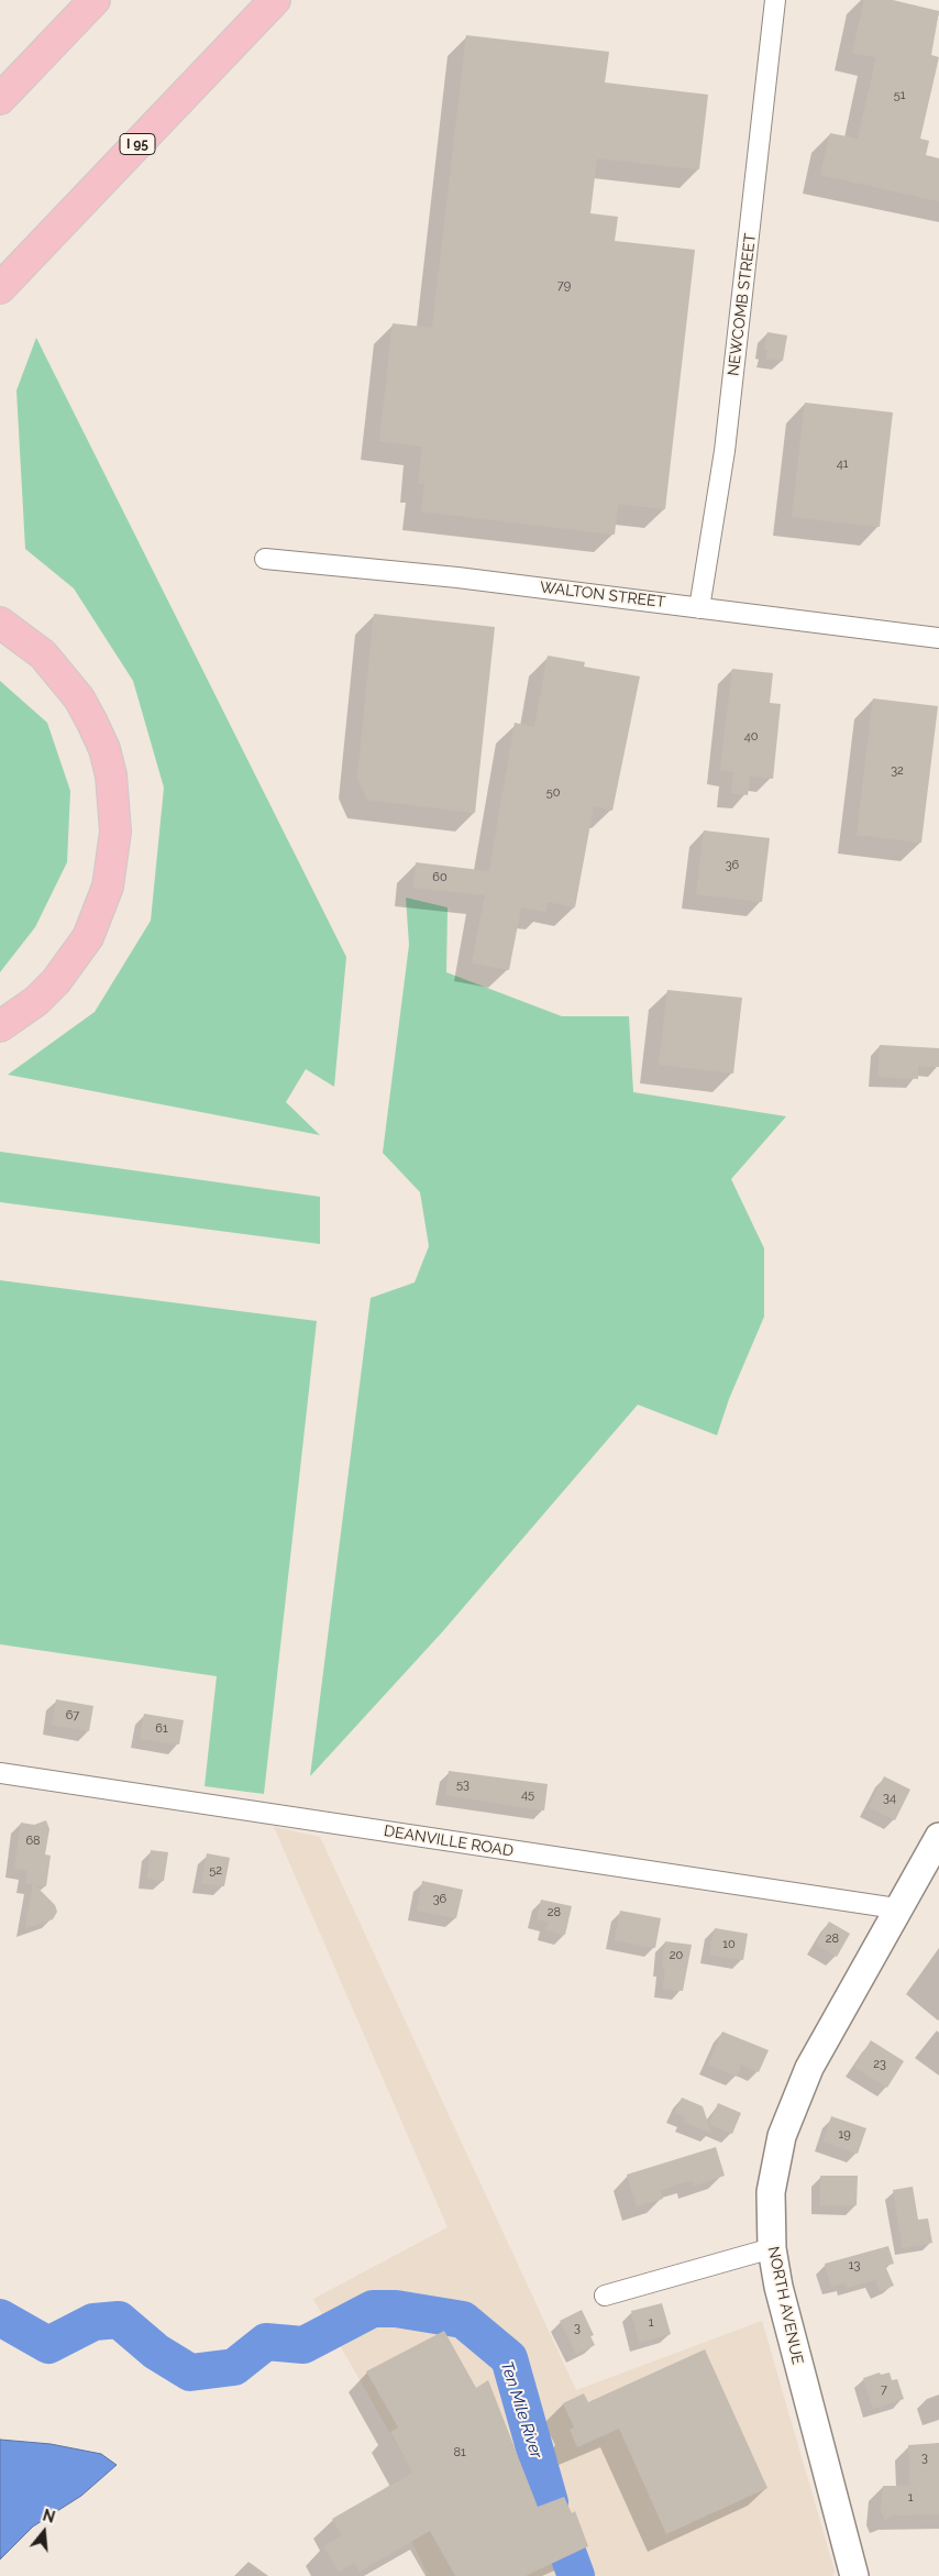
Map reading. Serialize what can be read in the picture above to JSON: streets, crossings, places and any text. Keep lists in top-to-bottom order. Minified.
{"streets":{"highway":["I 95"],"main road":["NORTH AVENUE"],"street":["NEWCOMB STREET","WALTON STREET","DEANVILLE ROAD"]},"crossings":[["NEWCOMB STREET","WALTON STREET"],["DEANVILLE ROAD","NORTH AVENUE"]],"water":["Ten Mile River"],"house_numbers":["51","79","41","40","32","50","36","60","67","61","53","45","34","68","52","36","28","28","10","20","23","19","13","1","3","7","81","3","1"],"north":"top"}
